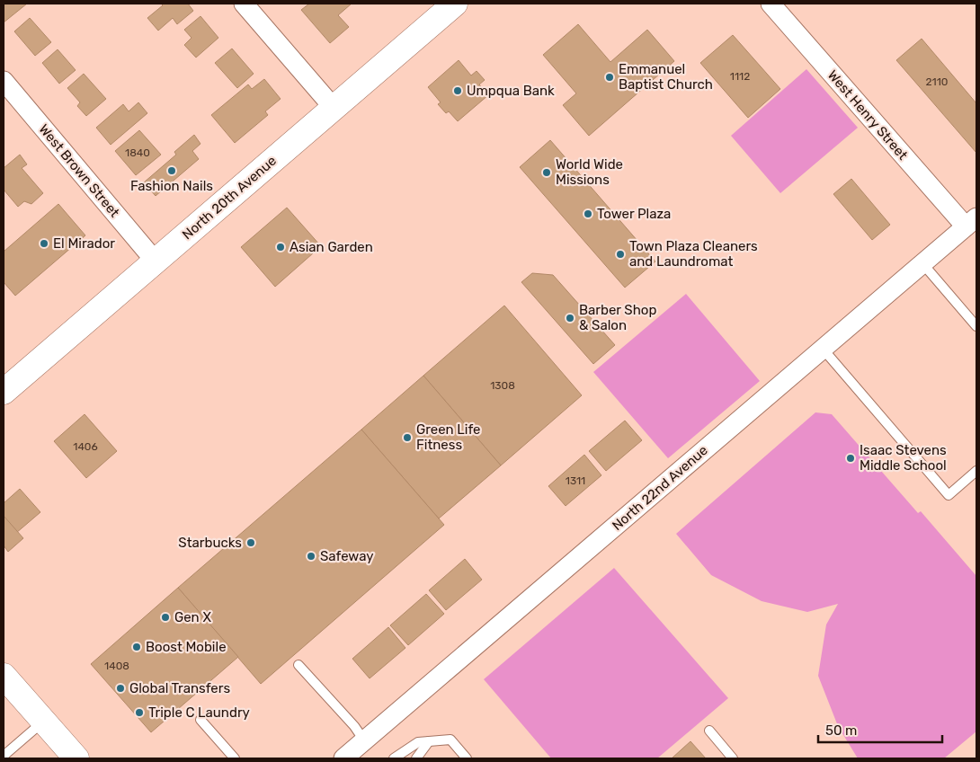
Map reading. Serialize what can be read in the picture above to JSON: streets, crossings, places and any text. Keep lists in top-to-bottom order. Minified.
{"streets":{"main road":["North 20th Avenue"],"street":["West Henry Street","West Brown Street","North 22nd Avenue"]},"crossings":[["West Henry Street","North 22nd Avenue"],["West Brown Street","North 20th Avenue"]],"places":["Emmanuel Baptist Church","Umpqua Bank","Fashion Nails","World Wide Missions","Tower Plaza","El Mirador","Asian Garden","Town Plaza Cleaners and Laundromat","Barber Shop & Salon","Green Life Fitness","Isaac Stevens Middle School","Starbucks","Safeway","Gen X","Boost Mobile","Global Transfers","Triple C Laundry"],"house_numbers":["1112","2110","1840","1308","1406","1311","1408"],"scale_bar":"50 m"}
